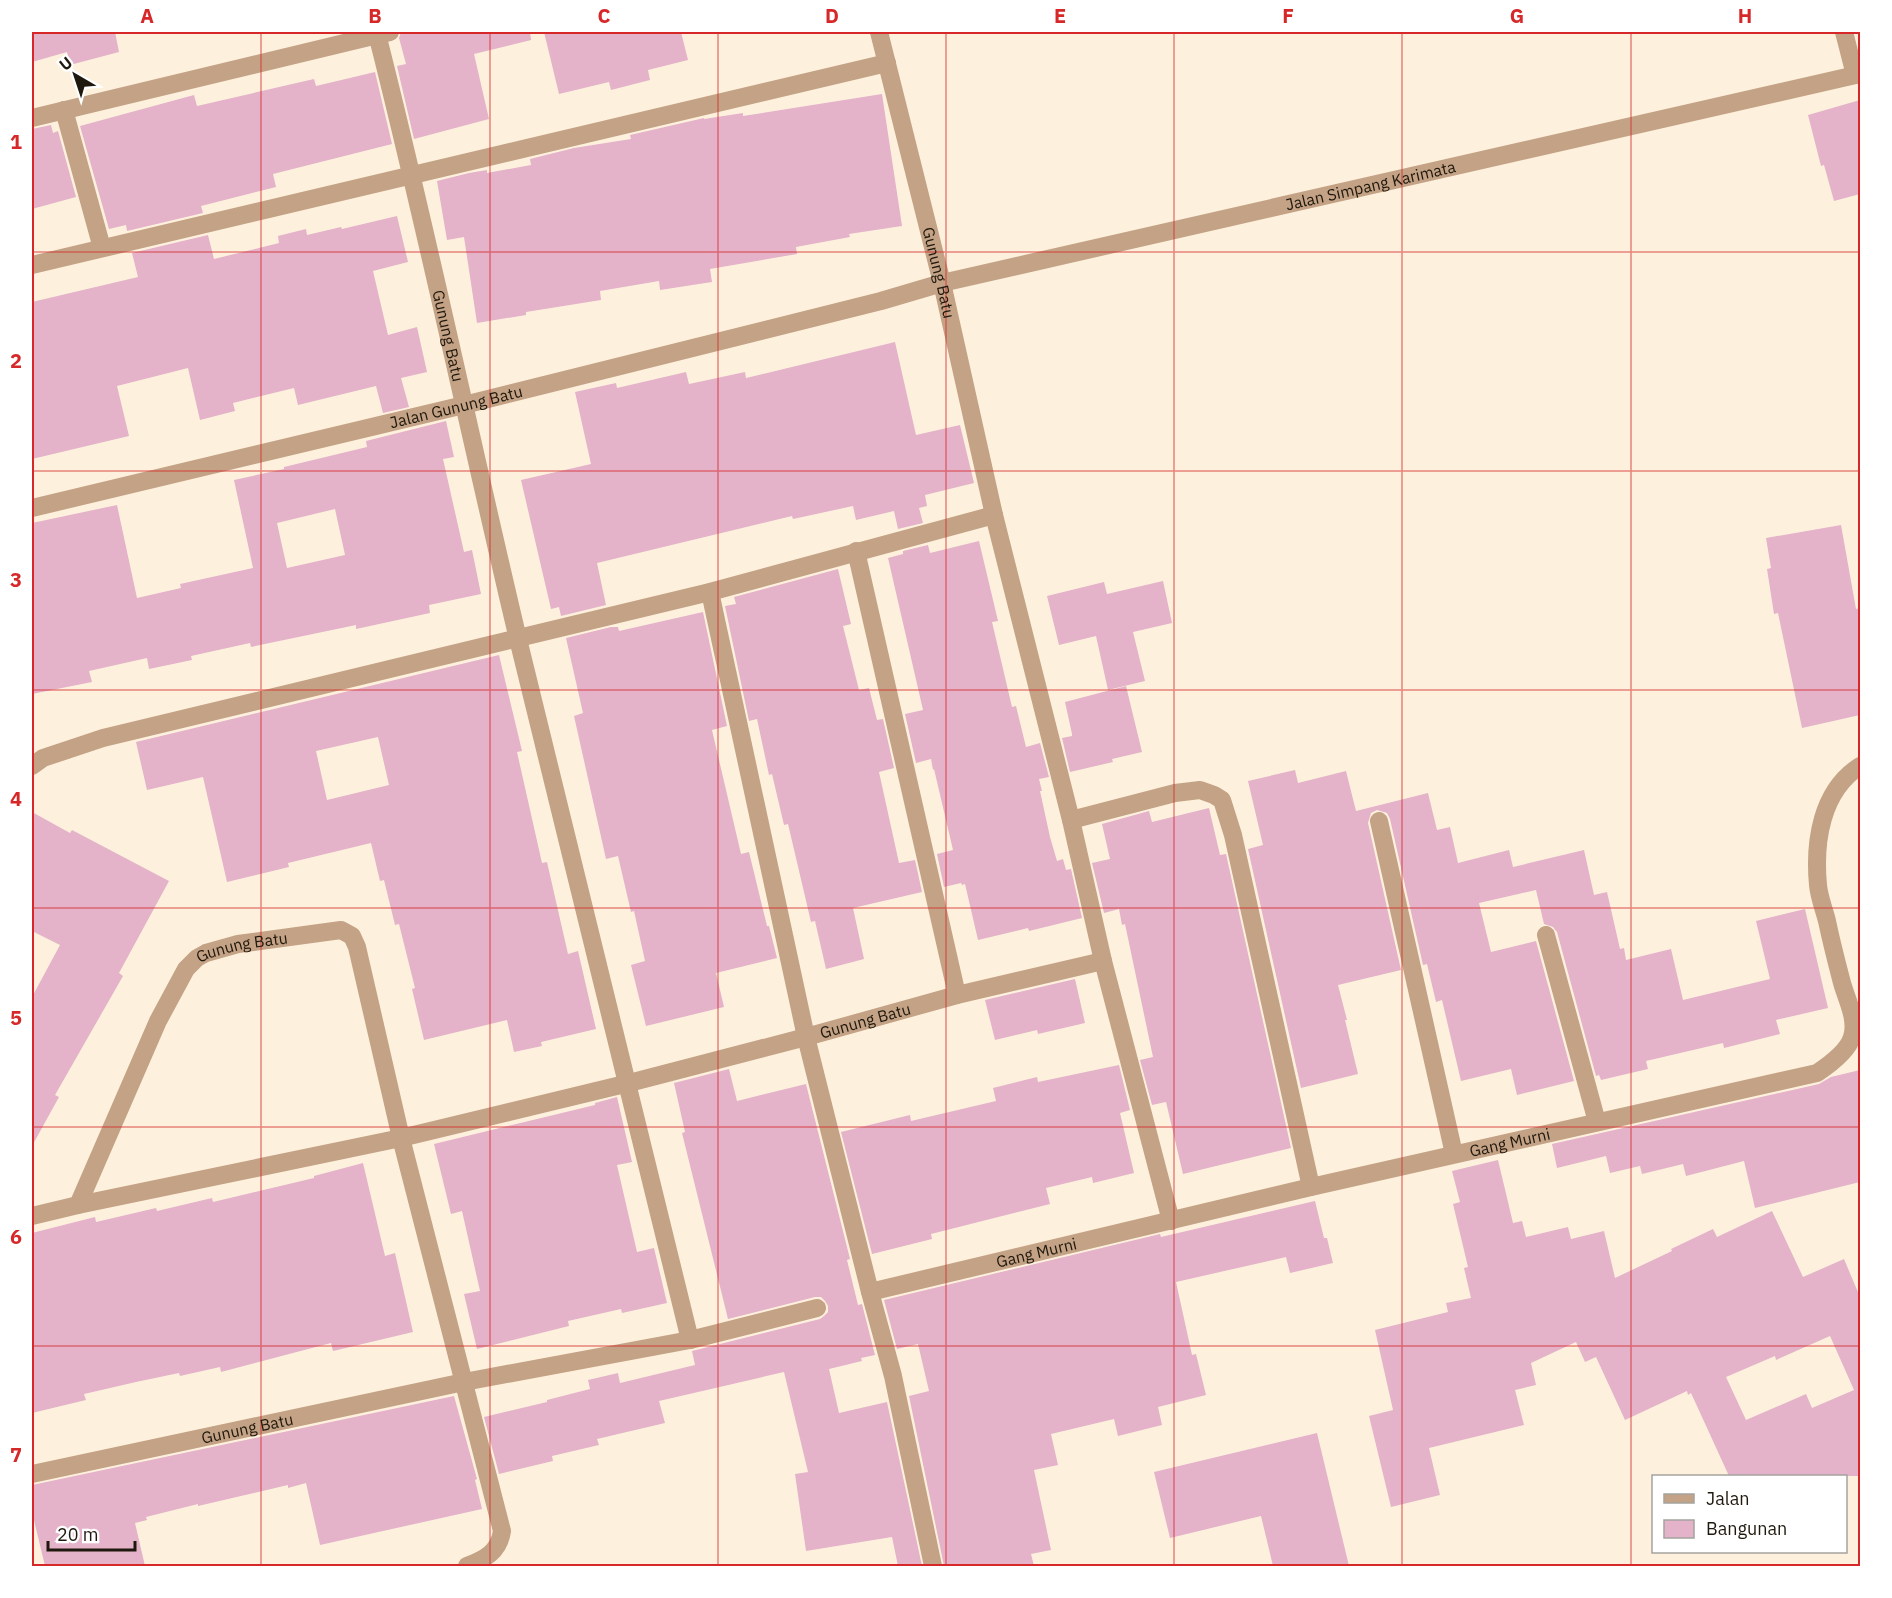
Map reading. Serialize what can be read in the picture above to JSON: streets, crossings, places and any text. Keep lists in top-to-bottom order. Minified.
{"streets":{"street":["Jalan Simpang Karimata","Gunung Batu","Jalan Gunung Batu","Gang Murni"]},"crossings":[["Jalan Simpang Karimata","Gunung Batu"],["Jalan Simpang Karimata","Jalan Gunung Batu"],["Gunung Batu","Jalan Gunung Batu"],["Gunung Batu","Gang Murni"]],"legend":["Jalan","Bangunan"],"scale_bar":"20 m","north":"top left","grid":{"columns":["A","B","C","D","E","F","G","H"],"rows":["1","2","3","4","5","6","7"]}}
